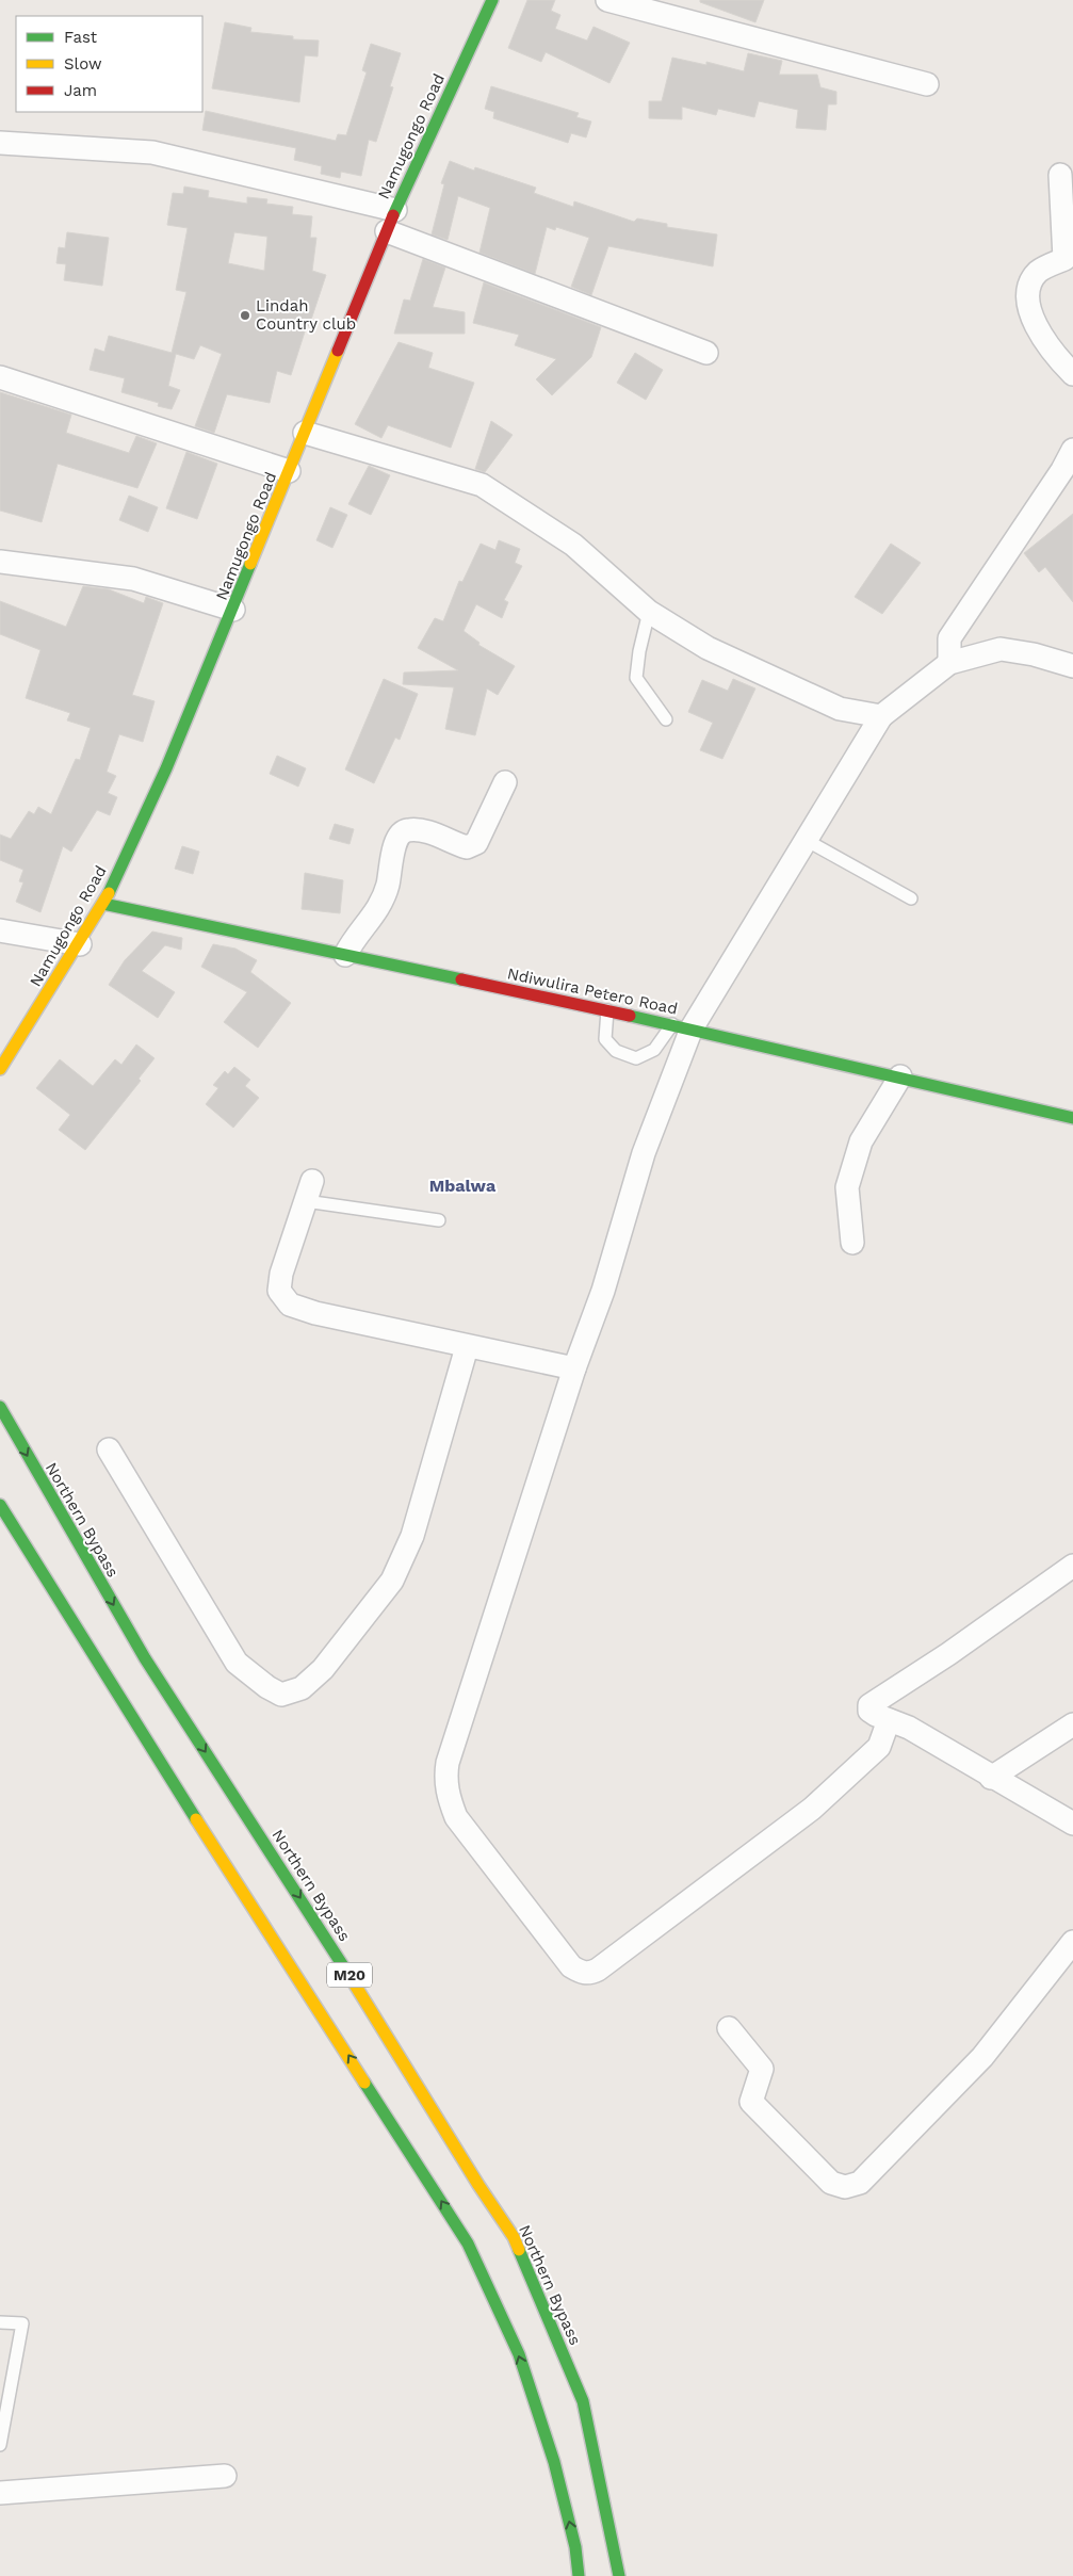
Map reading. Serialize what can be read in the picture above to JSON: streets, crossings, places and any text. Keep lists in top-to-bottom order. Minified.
{"streets":{"main road":["Namugongo Road","Ndiwulira Petero Road","Northern Bypass","M20"]},"crossings":[["Namugongo Road","Ndiwulira Petero Road"]],"districts":["Mbalwa"],"places":["Lindah Country club"],"legend":["Fast","Slow","Jam"]}
